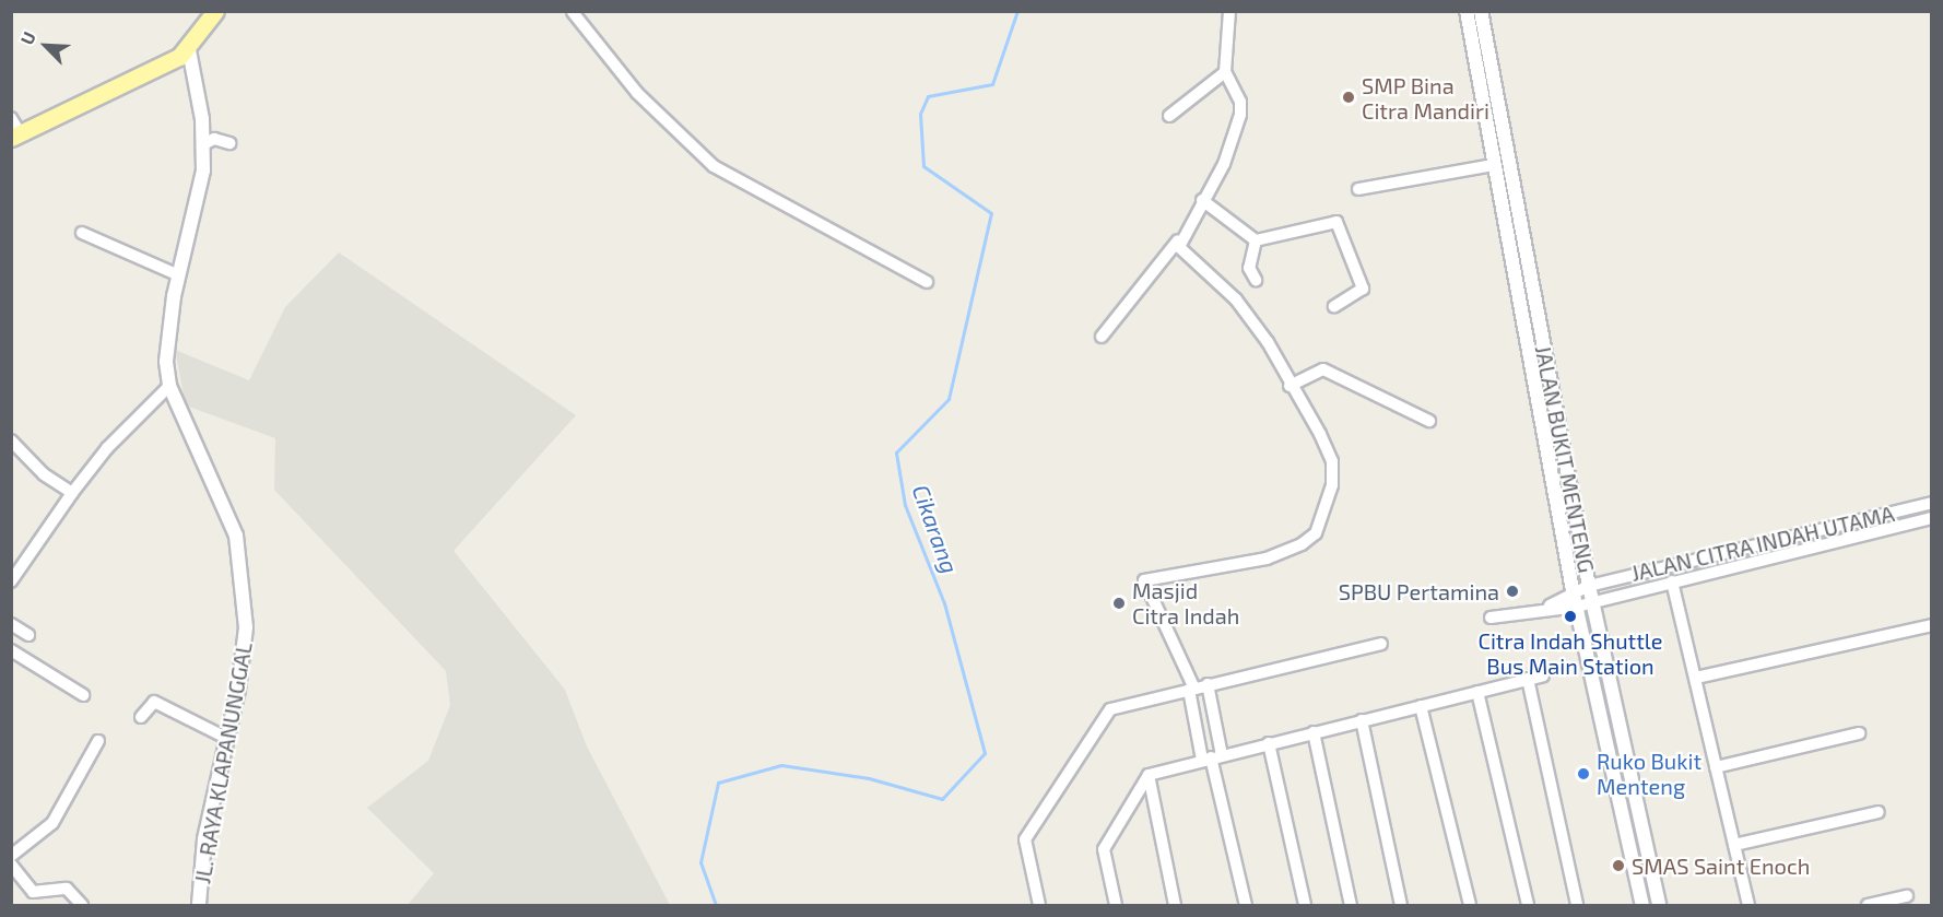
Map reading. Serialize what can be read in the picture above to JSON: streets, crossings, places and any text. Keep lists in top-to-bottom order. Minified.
{"streets":{"street":["JALAN BUKIT MENTENG","JALAN CITRA INDAH UTAMA","JL. RAYA KLAPANUNGGAL"]},"crossings":[["JALAN BUKIT MENTENG","JALAN CITRA INDAH UTAMA"]],"water":["Cikarang"],"places":["SMP Bina Citra Mandiri","SPBU Pertamina","Masjid Citra Indah","Citra Indah Shuttle Bus Main Station","Ruko Bukit Menteng","SMAS Saint Enoch"],"north":"top left"}
